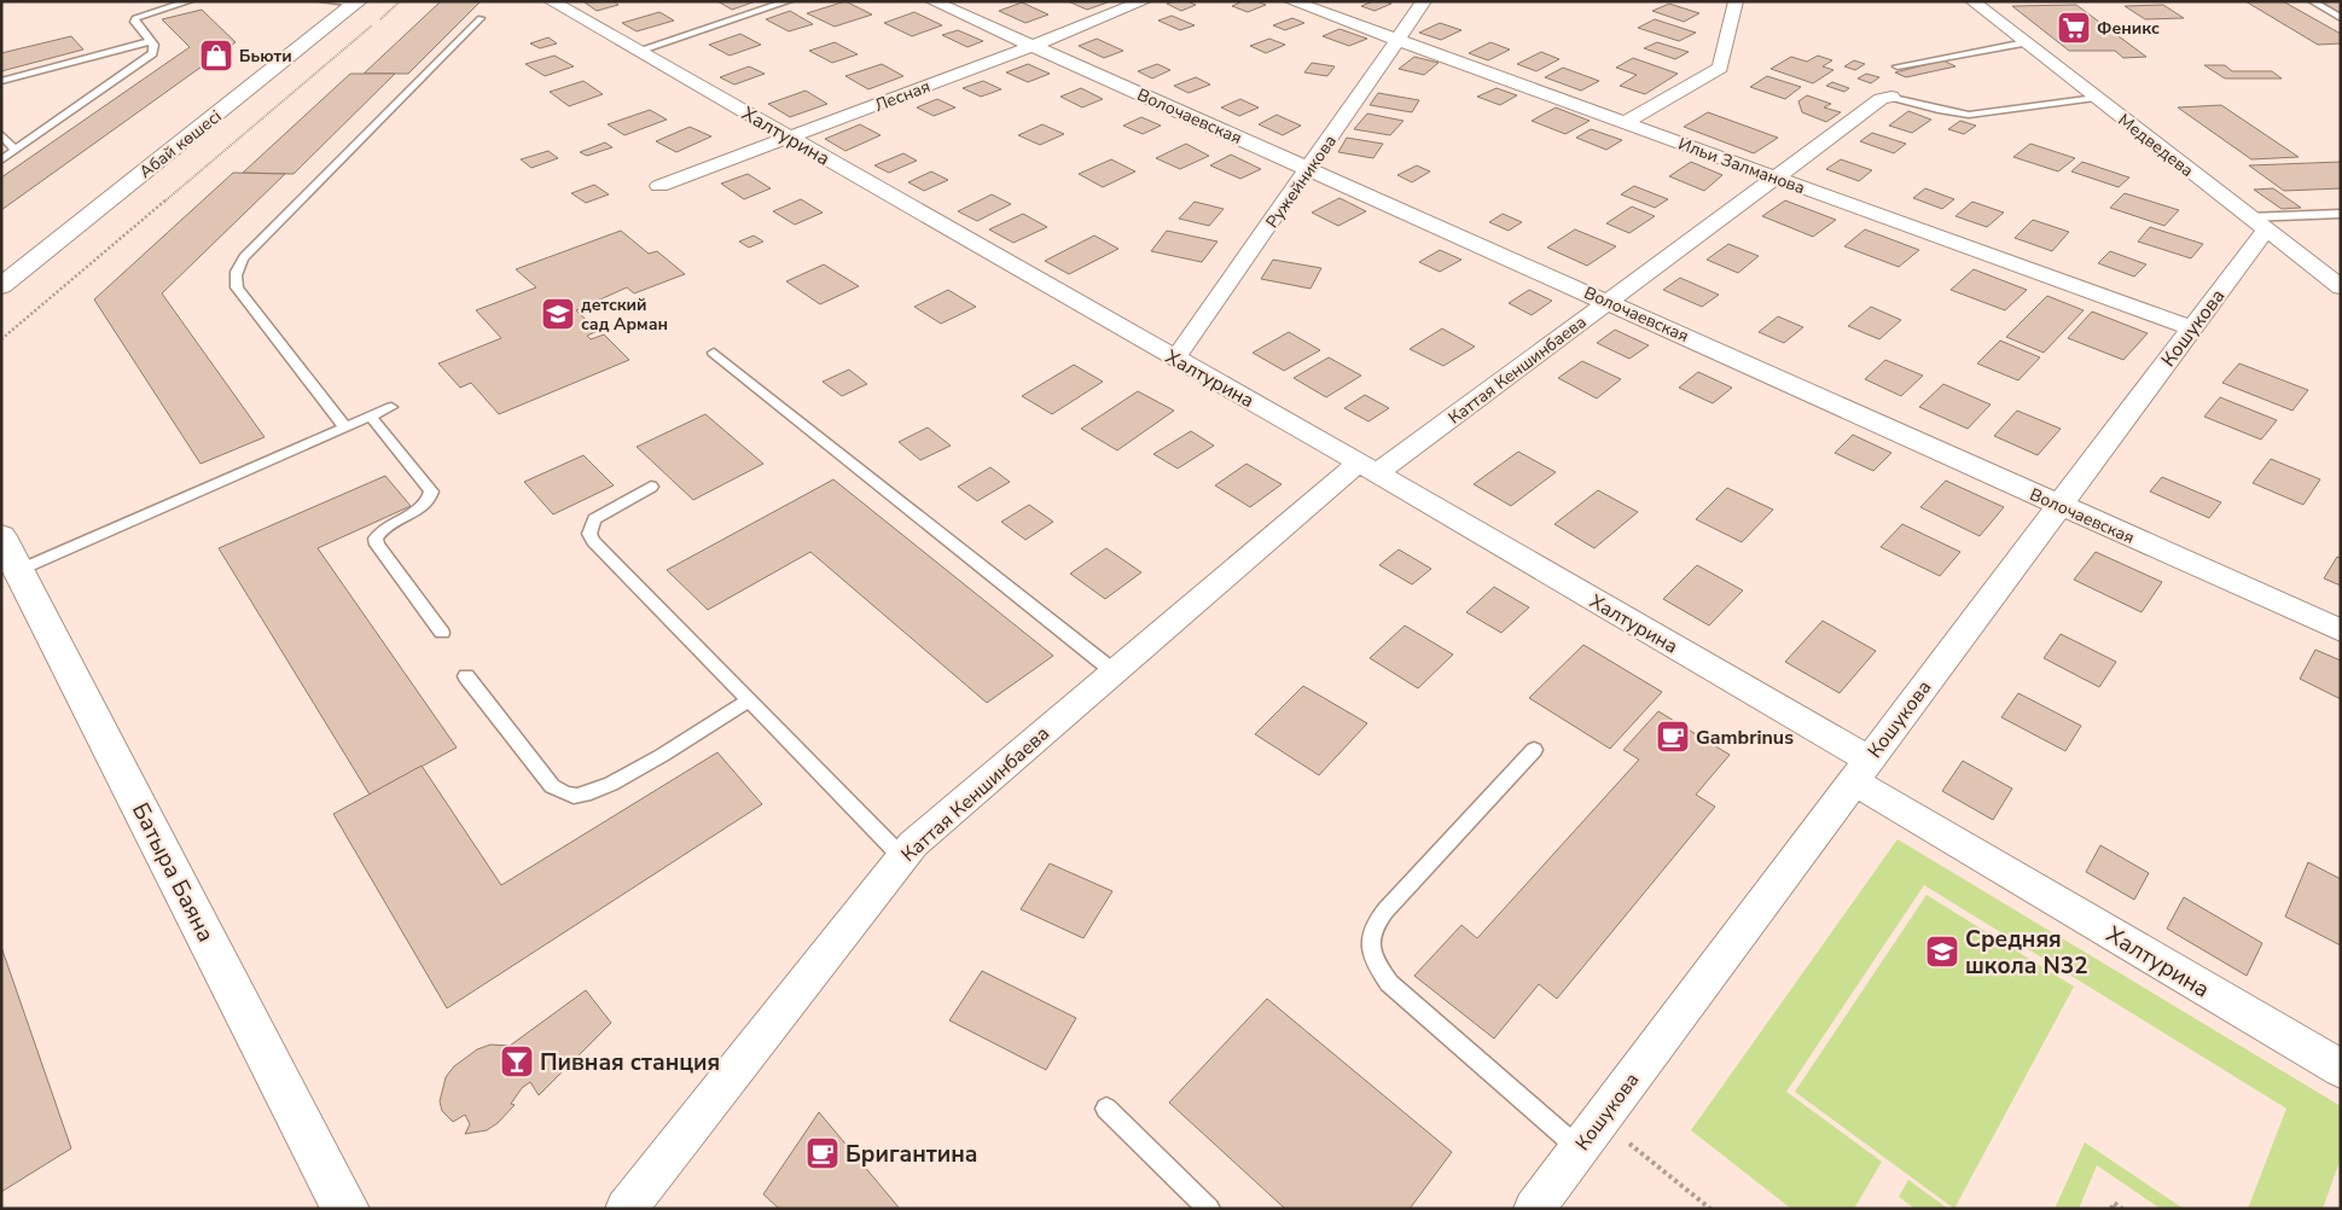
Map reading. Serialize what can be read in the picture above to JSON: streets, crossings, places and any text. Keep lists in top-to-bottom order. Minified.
{"streets":{"street":["Лесная","Волочаевская","Халтурина","Абай көшесі","Медведева","Ильи Залманова","Ружейникова","Кошукова","Каттая Кеншинбаева","Батыра Баяна"]},"crossings":[["Лесная","Волочаевская"],["Лесная","Халтурина"],["Волочаевская","Ружейникова"],["Волочаевская","Кошукова"],["Волочаевская","Каттая Кеншинбаева"],["Халтурина","Ружейникова"],["Халтурина","Кошукова"],["Халтурина","Каттая Кеншинбаева"],["Медведева","Кошукова"],["Ильи Залманова","Ружейникова"],["Ильи Залманова","Кошукова"],["Ильи Залманова","Каттая Кеншинбаева"]],"places":{"supermarket":["Феникс"],"shop":["Бьюти"],"school or university":["детский сад Арман","Средняя школа N32"],"cafe":["Gambrinus","Бригантина"],"bar":["Пивная станция"]}}
